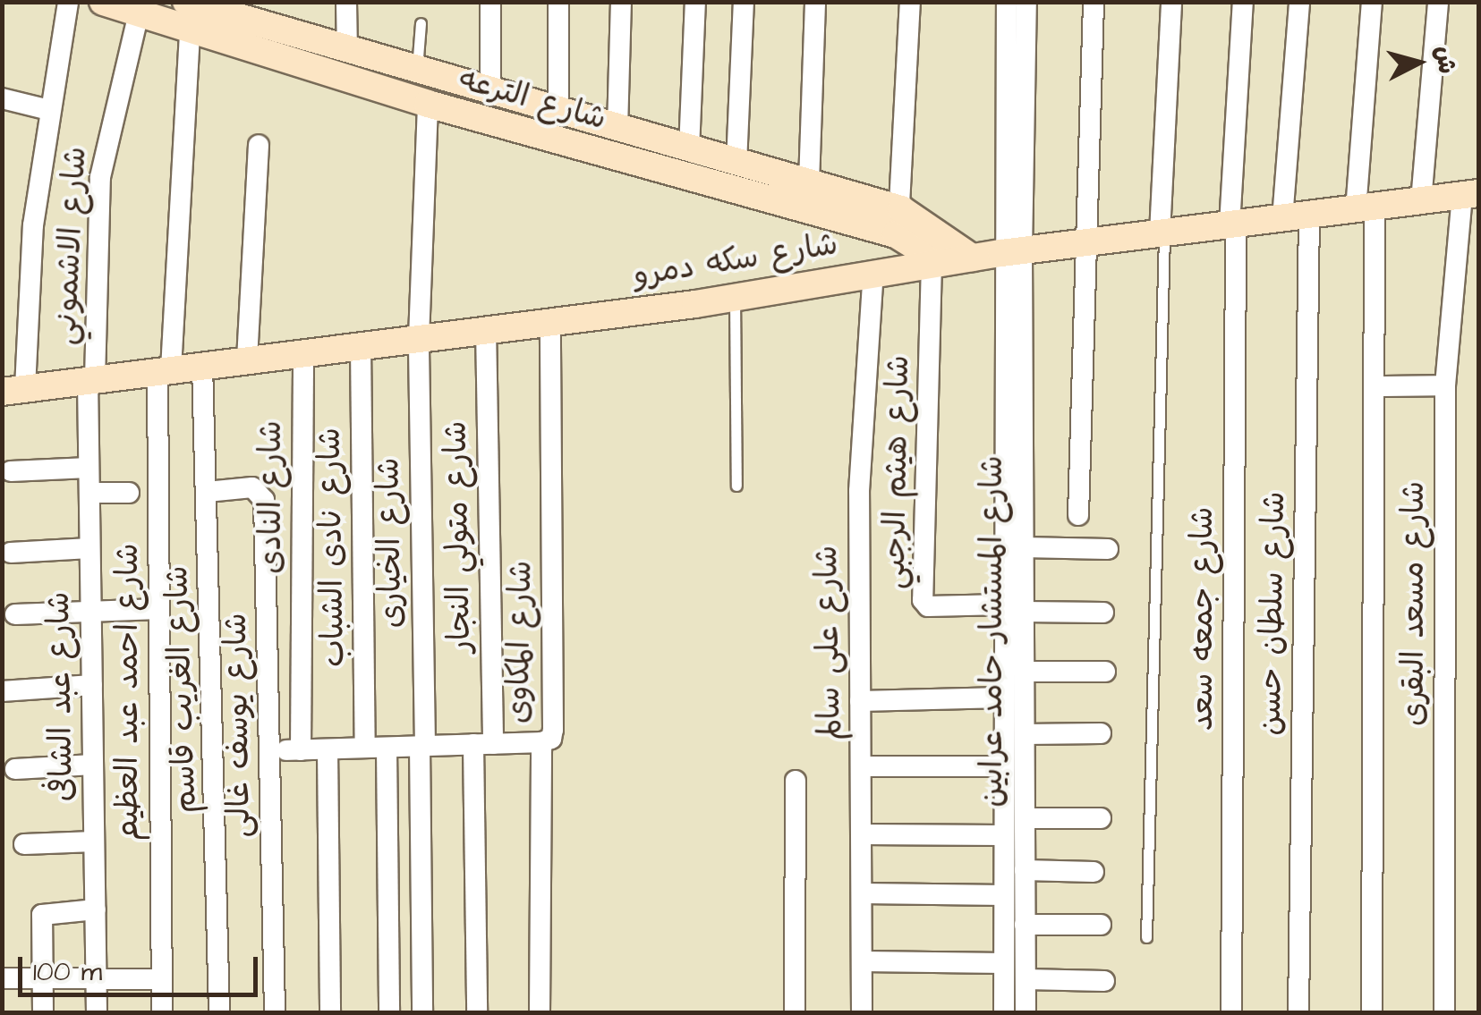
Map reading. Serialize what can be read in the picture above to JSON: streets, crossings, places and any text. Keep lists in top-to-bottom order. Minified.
{"streets":{"main road":["شارع الترعه","شارع سكه دمرو"],"street":["شارع الاشموني","شارع هيثم الرجبي","شارع النادى","شارع متولي النجار","شارع الخيارى","شارع نادى الشباب","شارع مسعد البقرى","شارع سلطان حسن","شارع جمعه سعد","شارع المستشار حامد عرابين","شارع المكاوى","شارع على سالم","شارع الغريب قاسم","شارع احمد عبد العظيم","شارع عبد الشافى","شارع يوسف غالى"]},"crossings":[["شارع الترعه","شارع الاشموني"],["شارع الترعه","شارع سكه دمرو"],["شارع الترعه","شارع هيثم الرجبي"],["شارع الترعه","شارع الخيارى"],["شارع الترعه","شارع احمد عبد العظيم"],["شارع الاشموني","شارع سكه دمرو"],["شارع الاشموني","شارع عبد الشافى"],["شارع سكه دمرو","شارع هيثم الرجبي"],["شارع سكه دمرو","شارع النادى"],["شارع سكه دمرو","شارع متولي النجار"],["شارع سكه دمرو","شارع الخيارى"],["شارع سكه دمرو","شارع نادى الشباب"],["شارع سكه دمرو","شارع مسعد البقرى"],["شارع سكه دمرو","شارع سلطان حسن"],["شارع سكه دمرو","شارع جمعه سعد"],["شارع سكه دمرو","شارع المستشار حامد عرابين"],["شارع سكه دمرو","شارع المكاوى"],["شارع سكه دمرو","شارع على سالم"],["شارع سكه دمرو","شارع الغريب قاسم"],["شارع سكه دمرو","شارع احمد عبد العظيم"],["شارع سكه دمرو","شارع عبد الشافى"],["شارع هيثم الرجبي","شارع المستشار حامد عرابين"],["شارع الغريب قاسم","شارع يوسف غالى"]],"scale_bar":"100 m","north":"right"}
